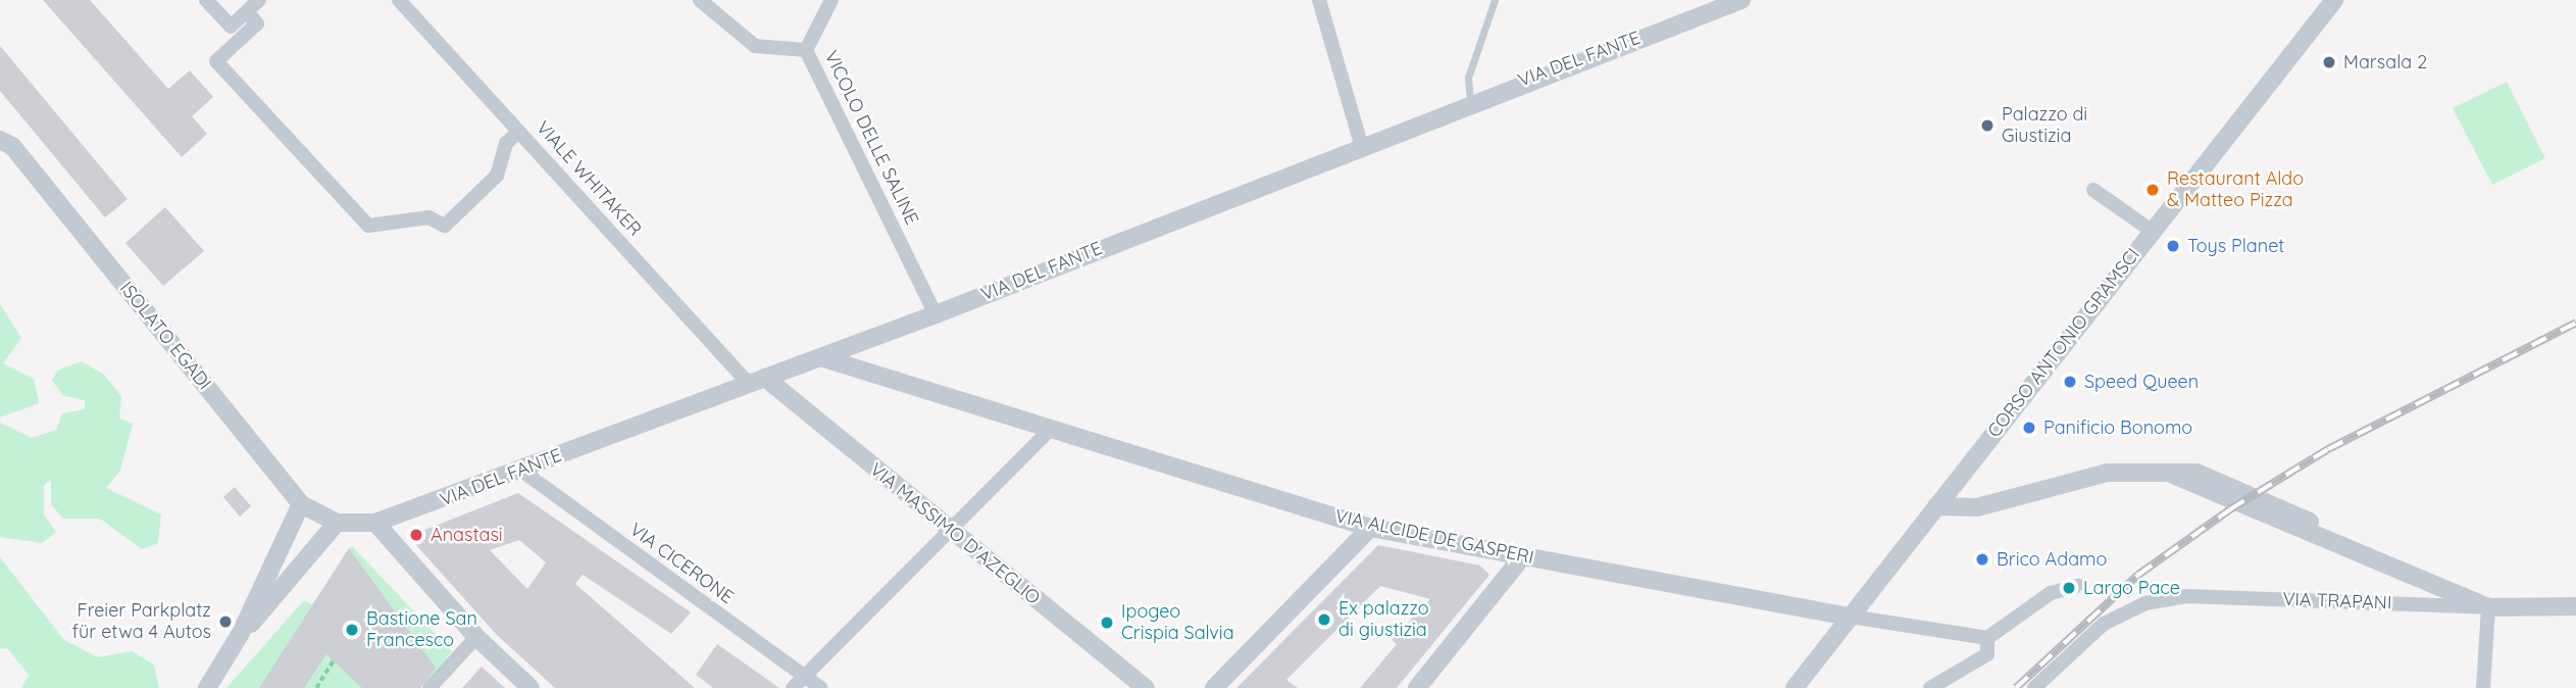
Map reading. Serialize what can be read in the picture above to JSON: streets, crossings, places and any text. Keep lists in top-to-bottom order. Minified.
{"streets":{"street":["VIA DEL FANTE","VICOLO DELLE SALINE","VIALE WHITAKER","ISOLATO EGADI","CORSO ANTONIO GRAMSCI","VIA MASSIMO D'AZEGLIO","VIA ALCIDE DE GASPERI","VIA CICERONE","VIA TRAPANI"]},"crossings":[["VIA DEL FANTE","VICOLO DELLE SALINE"],["VIA DEL FANTE","VIALE WHITAKER"],["VIA DEL FANTE","ISOLATO EGADI"],["VIA DEL FANTE","VIA MASSIMO D'AZEGLIO"],["VIA DEL FANTE","VIA ALCIDE DE GASPERI"],["VIA DEL FANTE","VIA CICERONE"],["VIALE WHITAKER","VIA MASSIMO D'AZEGLIO"],["CORSO ANTONIO GRAMSCI","VIA ALCIDE DE GASPERI"]],"places":["Marsala 2","Palazzo di Giustizia","Restaurant Aldo & Matteo Pizza","Toys Planet","Speed Queen","Panificio Bonomo","Anastasi","Brico Adamo","Largo Pace","Ex palazzo di giustizia","Freier Parkplatz für etwa 4 Autos","Ipogeo Crispia Salvia","Bastione San Francesco"]}
